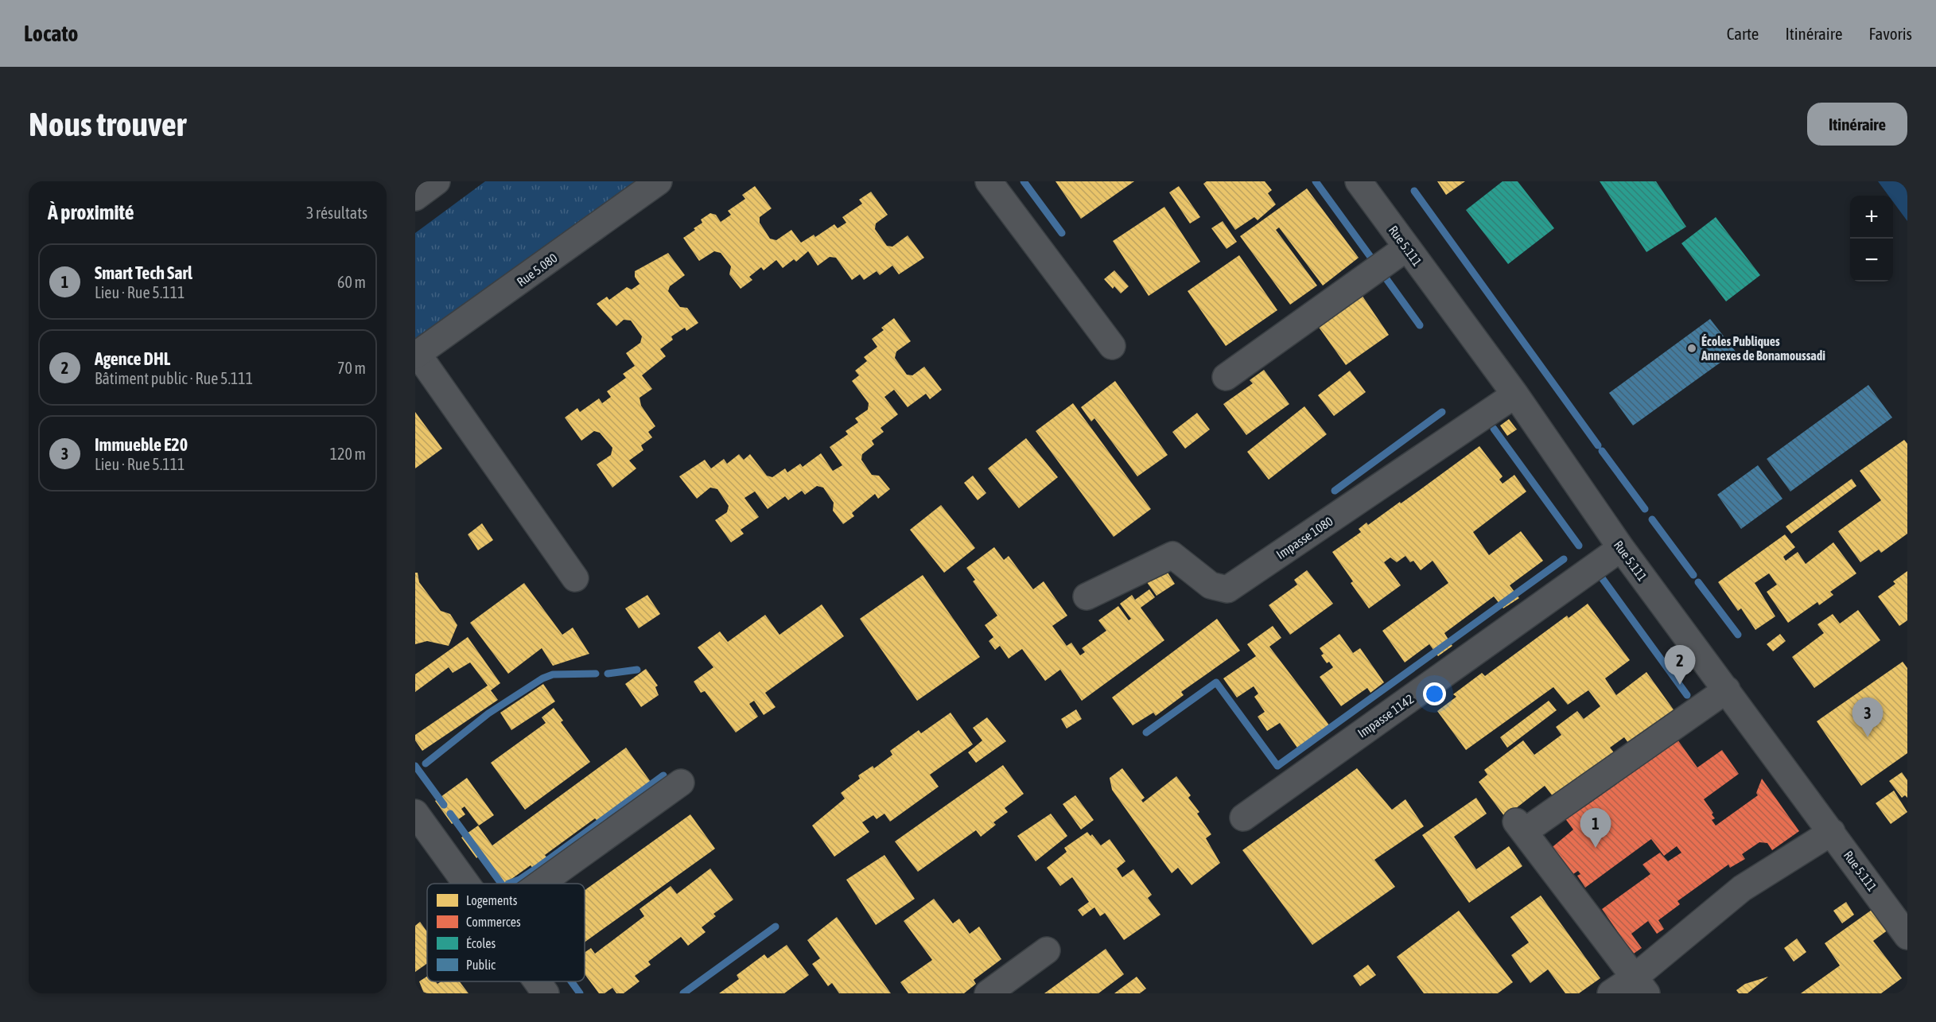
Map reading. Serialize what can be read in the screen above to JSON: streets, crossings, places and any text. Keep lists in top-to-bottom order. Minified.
{"streets":{"street":["Rue 5.111","Rue 5.080","Impasse 1080","Impasse 1142"]},"crossings":[["Rue 5.111","Impasse 1080"],["Rue 5.111","Impasse 1142"]],"places":["Écoles Publiques Annexes de Bonamoussadi"],"legend":["Logements","Commerces","Écoles","Public"],"page":{"header":"Locato","nav":["Carte","Itinéraire","Favoris"],"buttons":"Itinéraire","title":"Nous trouver","heading":["À proximité","3 résultats"],"map_buttons":["+","−"],"list":[{"mark":"1","name":"Smart Tech Sarl","note":"Lieu · Rue 5.111","value":"60 m"},{"mark":"2","name":"Agence DHL","note":"Bâtiment public · Rue 5.111","value":"70 m"},{"mark":"3","name":"Immueble E20","note":"Lieu · Rue 5.111","value":"120 m"}],"pins":["2","3","1"]}}
